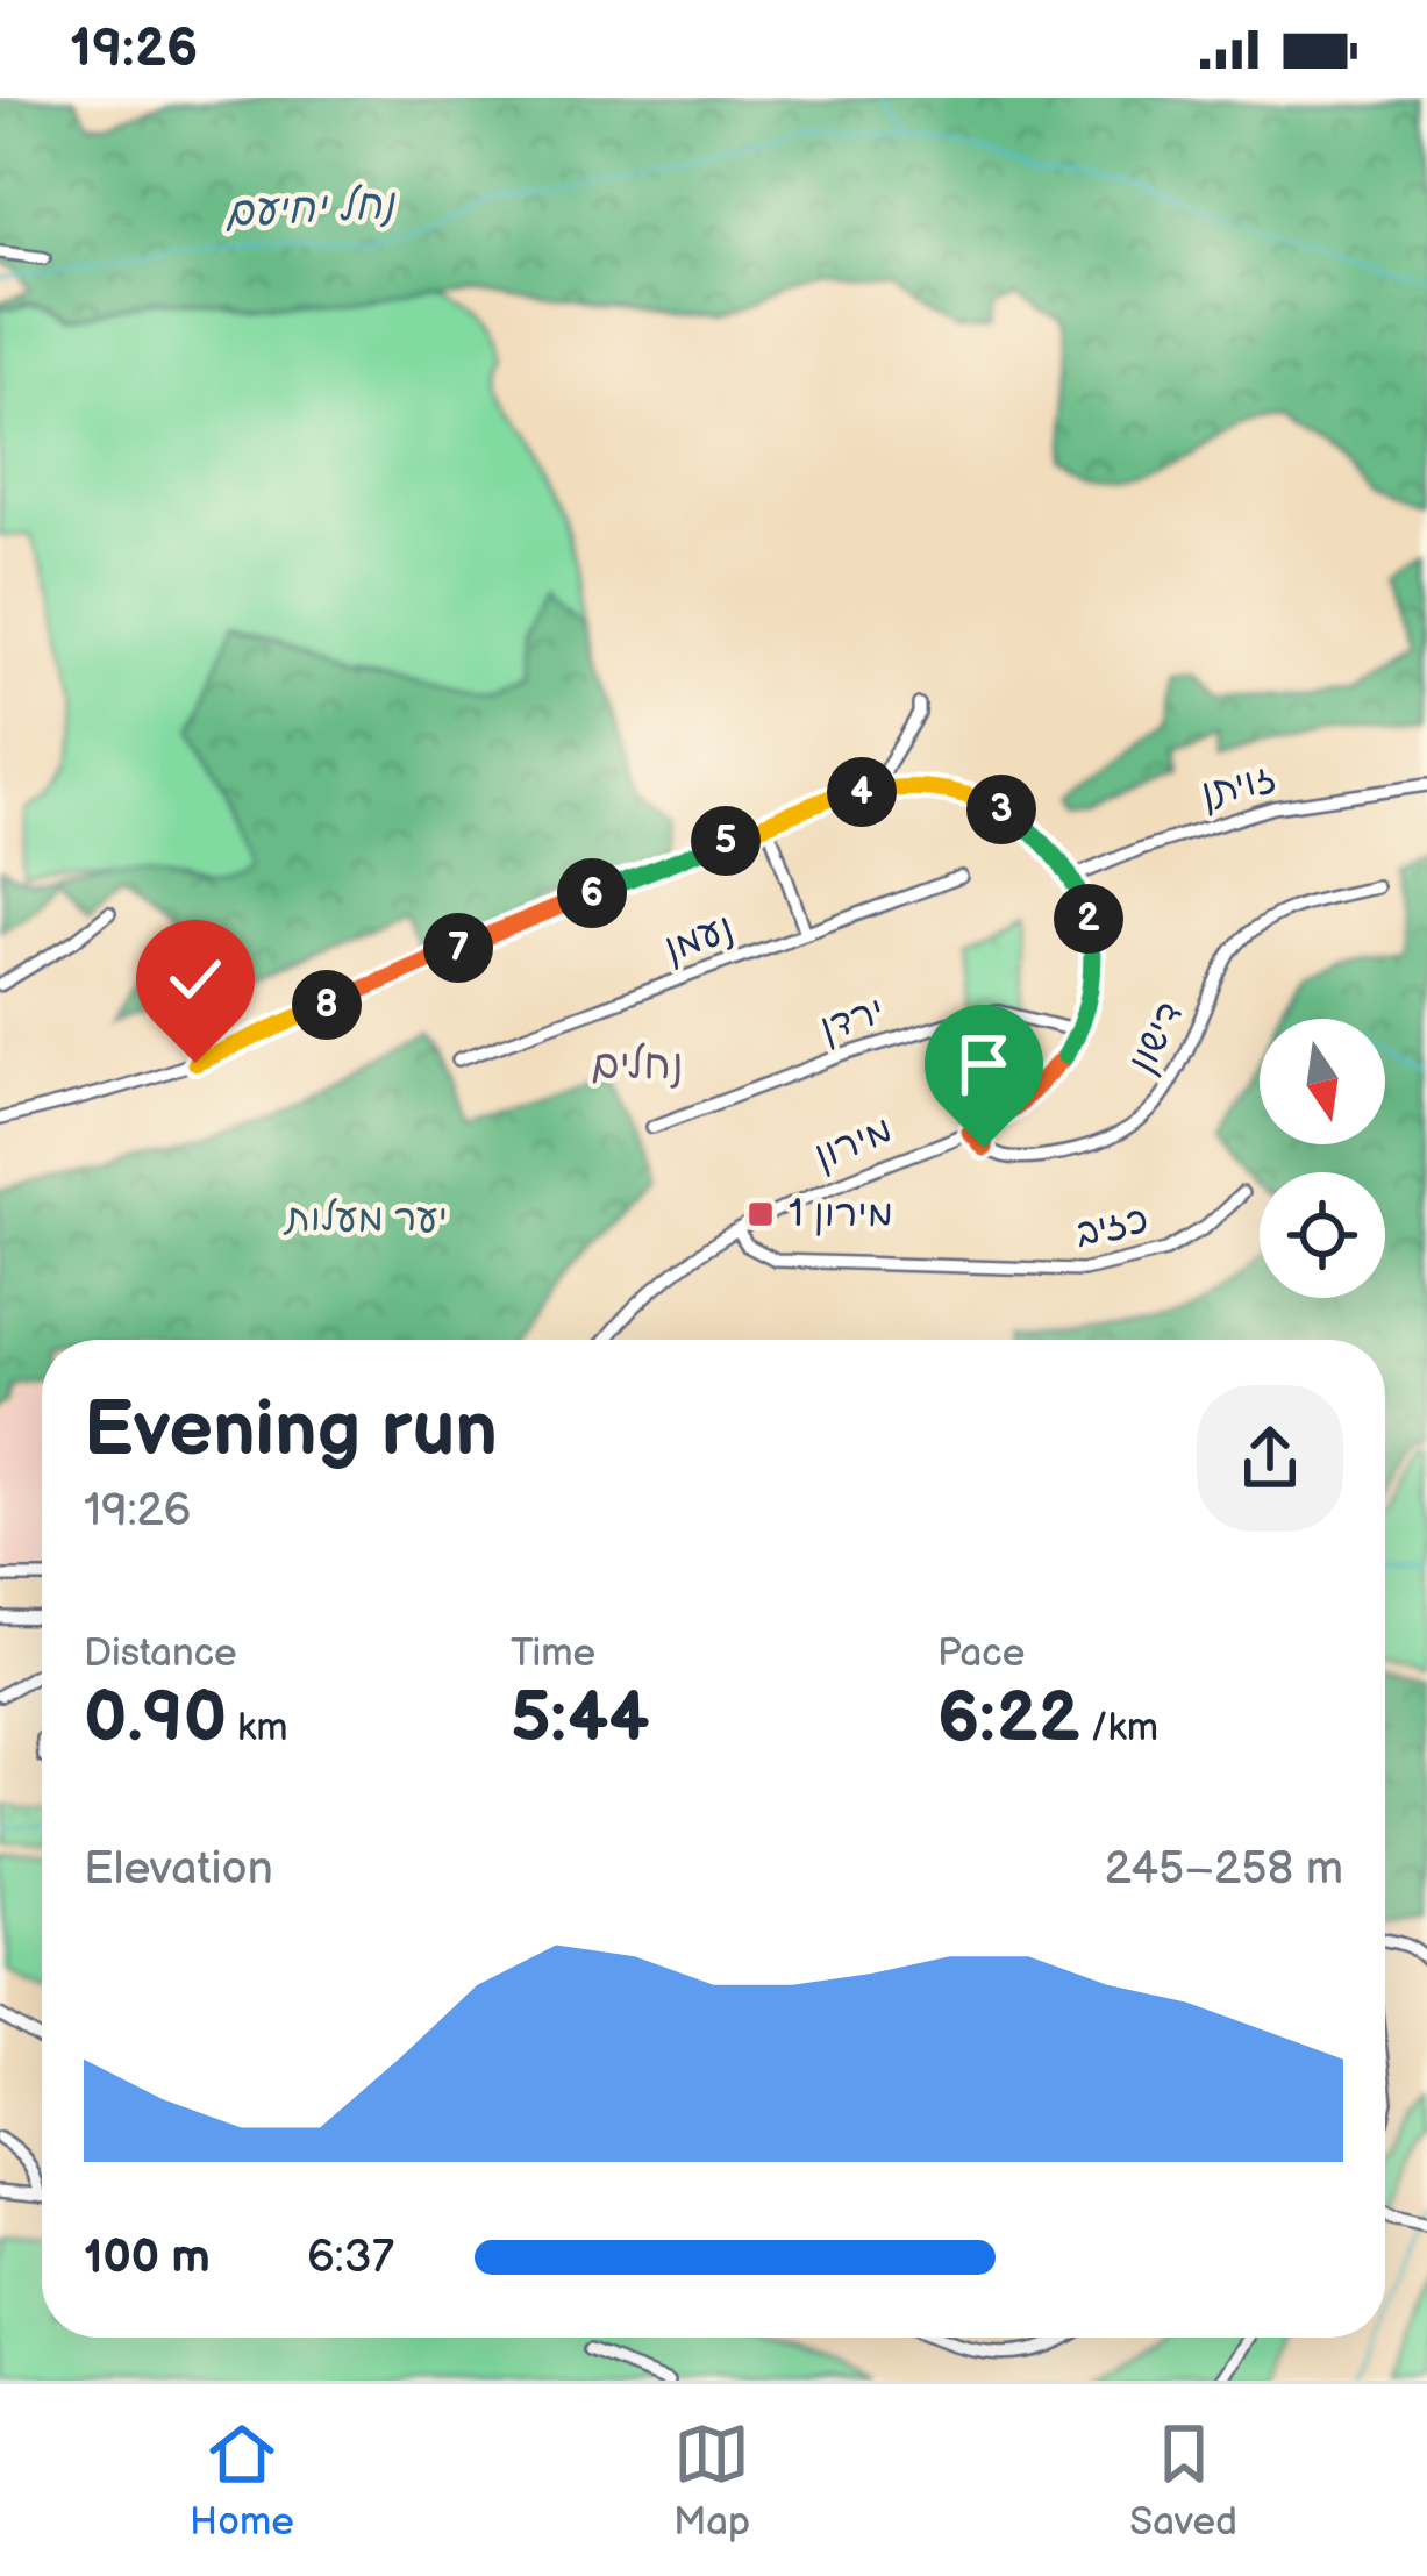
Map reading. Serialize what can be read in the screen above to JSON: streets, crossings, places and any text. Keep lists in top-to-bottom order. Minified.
{"streets":{"street":["זויתן","נעמן","ירדן","דישון","מירון","כזיב"]},"crossings":[["זויתן","מירון"],["ירדן","מירון"],["דישון","מירון"],["מירון","כזיב"]],"districts":["נחלים"],"water":["נחל יחיעם"],"parks":["יער מעלות"],"places":{"transit":["מירון 1"]},"north":"bottom","page":{"status":"19:26","pins":["4","3","5","6","2","7","8"],"heading":["Evening run","19:26"],"stats":[["Distance","0.90 km"],["Time","5:44"],["Pace","6:22 /km"]],"chart":["Elevation","245–258 m"],"list":[{"name":"100 m","note":"6:37"}],"tabs":["Home","Map","Saved"]}}
